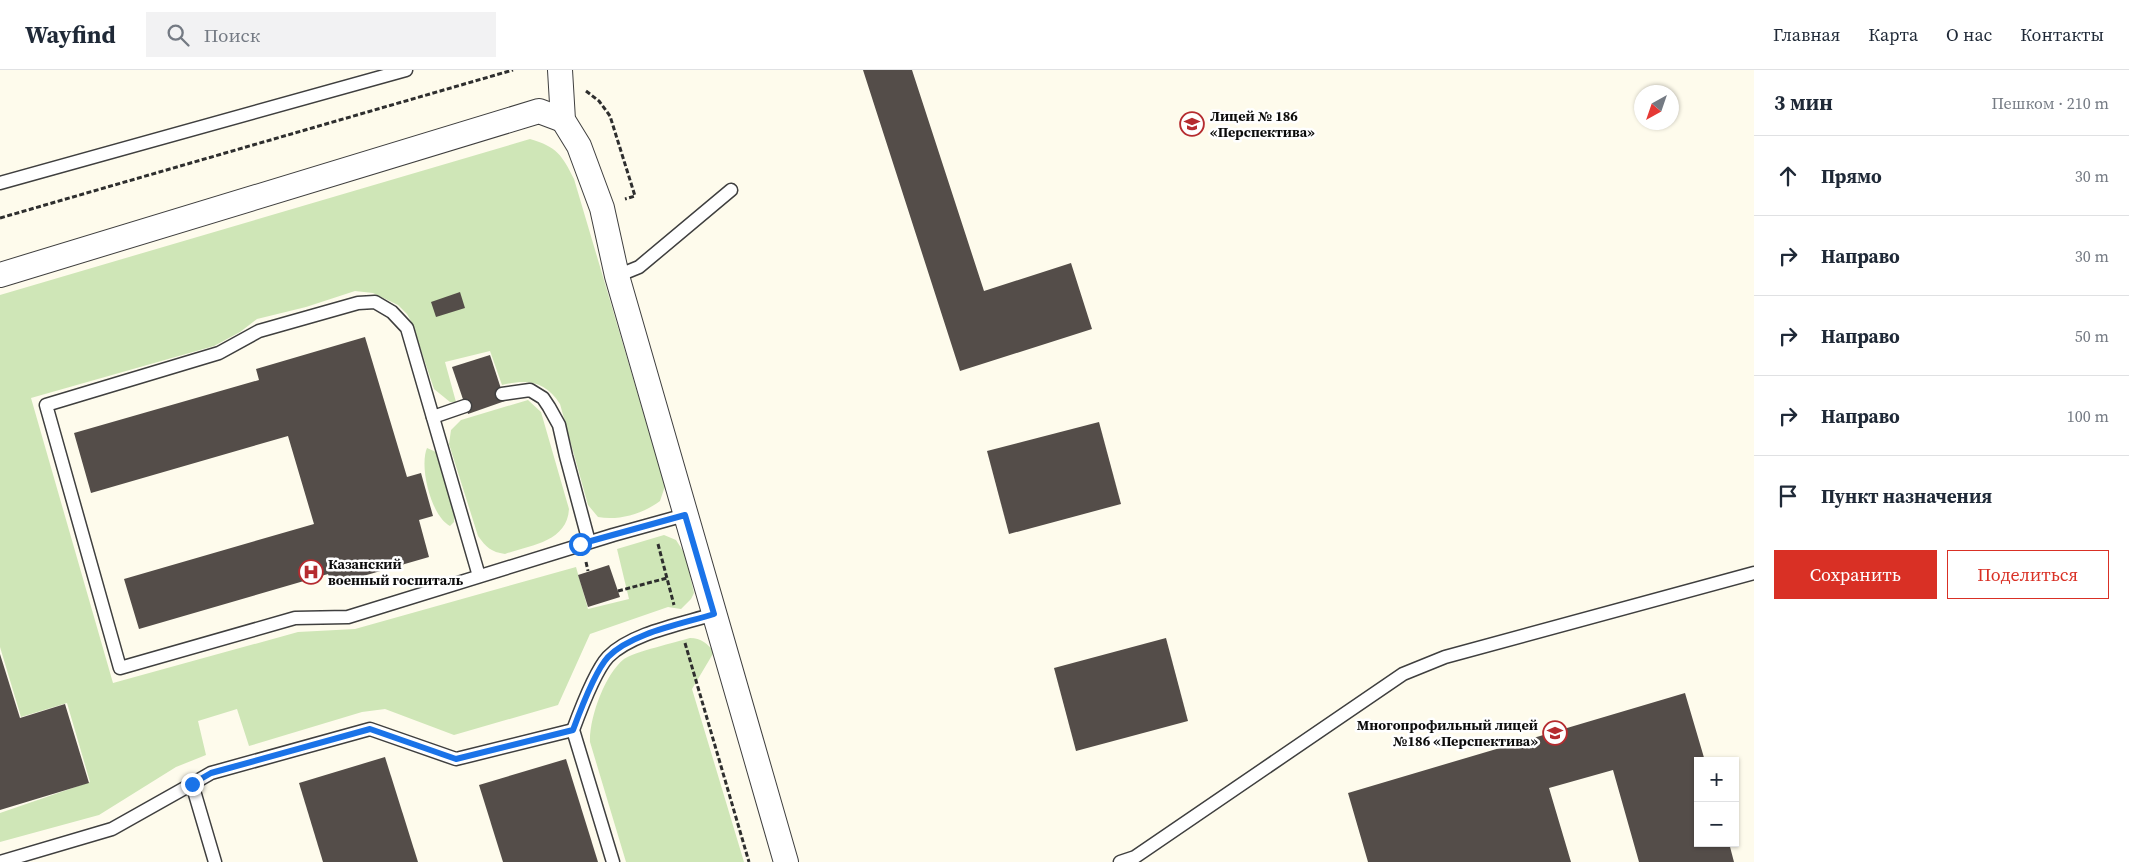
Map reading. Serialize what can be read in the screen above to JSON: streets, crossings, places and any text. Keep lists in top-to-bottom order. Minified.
{"places":{"school or university":["Лицей № 186 «Перспектива»","Многопрофильный лицей №186 «Перспектива»"],"hospital":["Казанский военный госпиталь"]},"north":"bottom left","page":{"header":"Wayfind","search":"Поиск","nav":["Главная","Карта","О нас","Контакты"],"heading":["3 мин","Пешком · 210 m"],"list":[["Прямо","30 m"],["Направо","30 m"],["Направо","50 m"],["Направо","100 m"],"Пункт назначения"],"buttons":["Сохранить","Поделиться"],"map_buttons":["+","−"]}}
